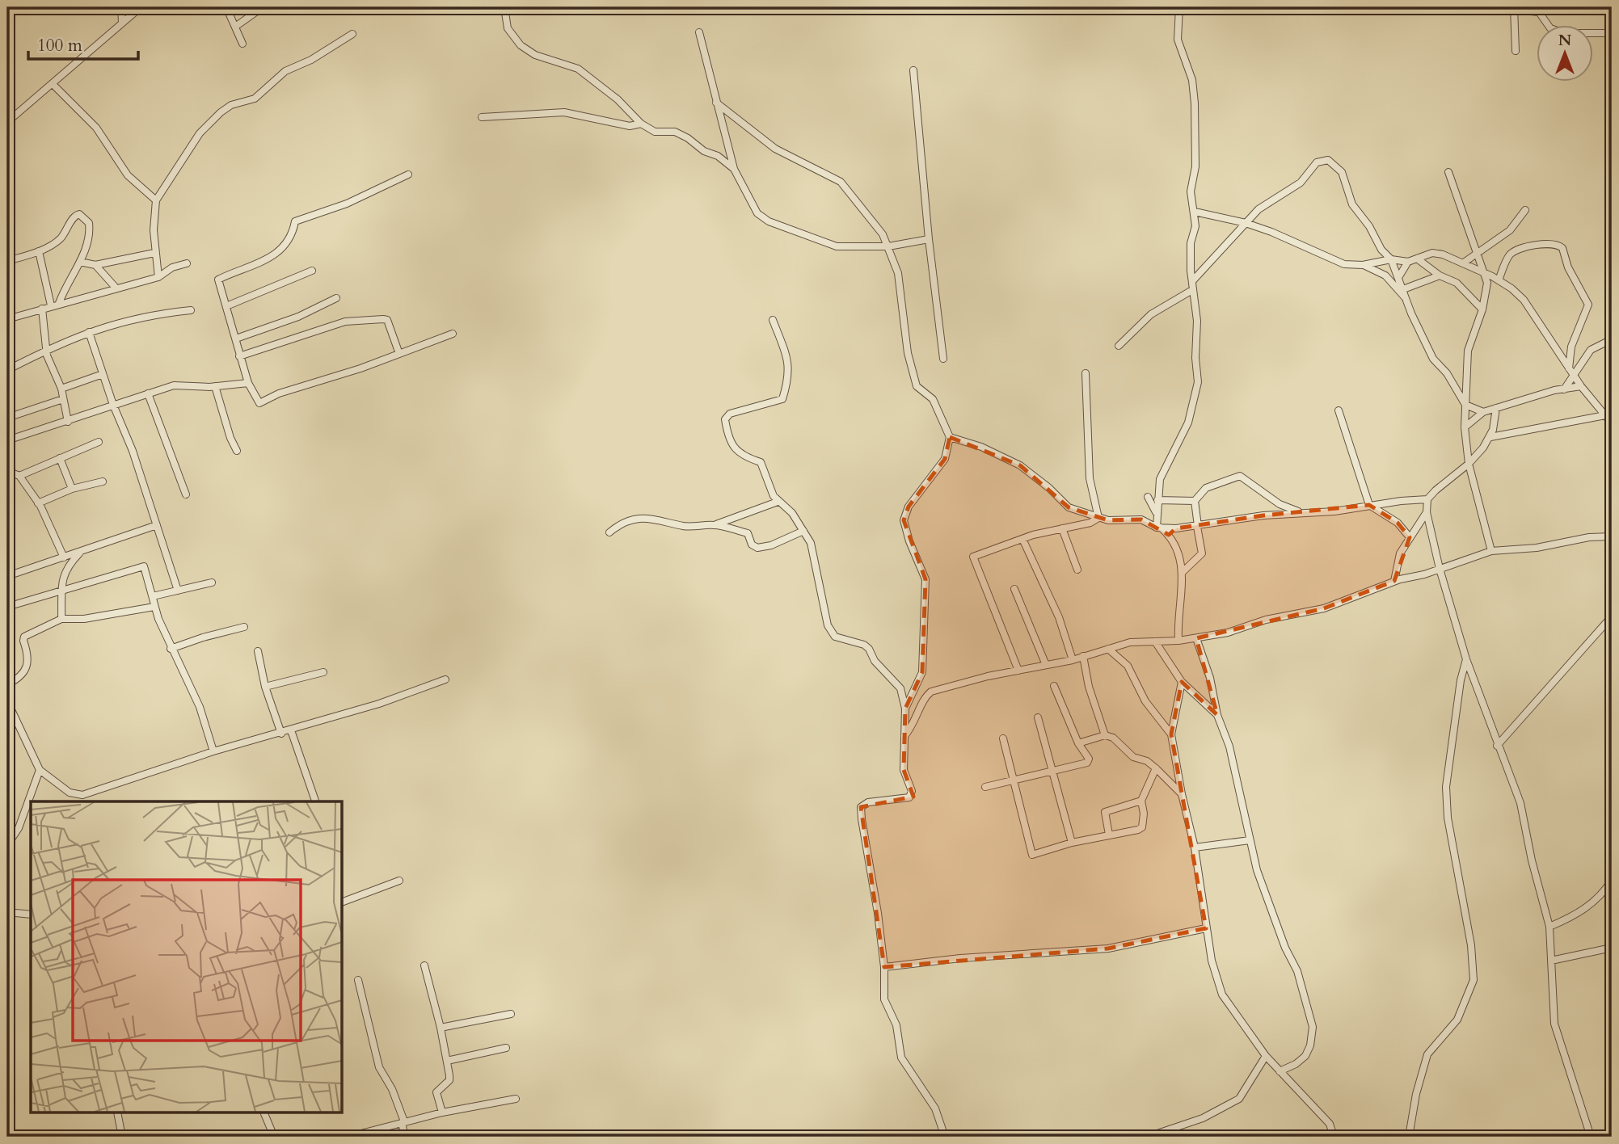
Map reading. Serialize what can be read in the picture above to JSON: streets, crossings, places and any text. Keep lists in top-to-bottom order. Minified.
{"scale_bar":"100 m","north":"top"}
